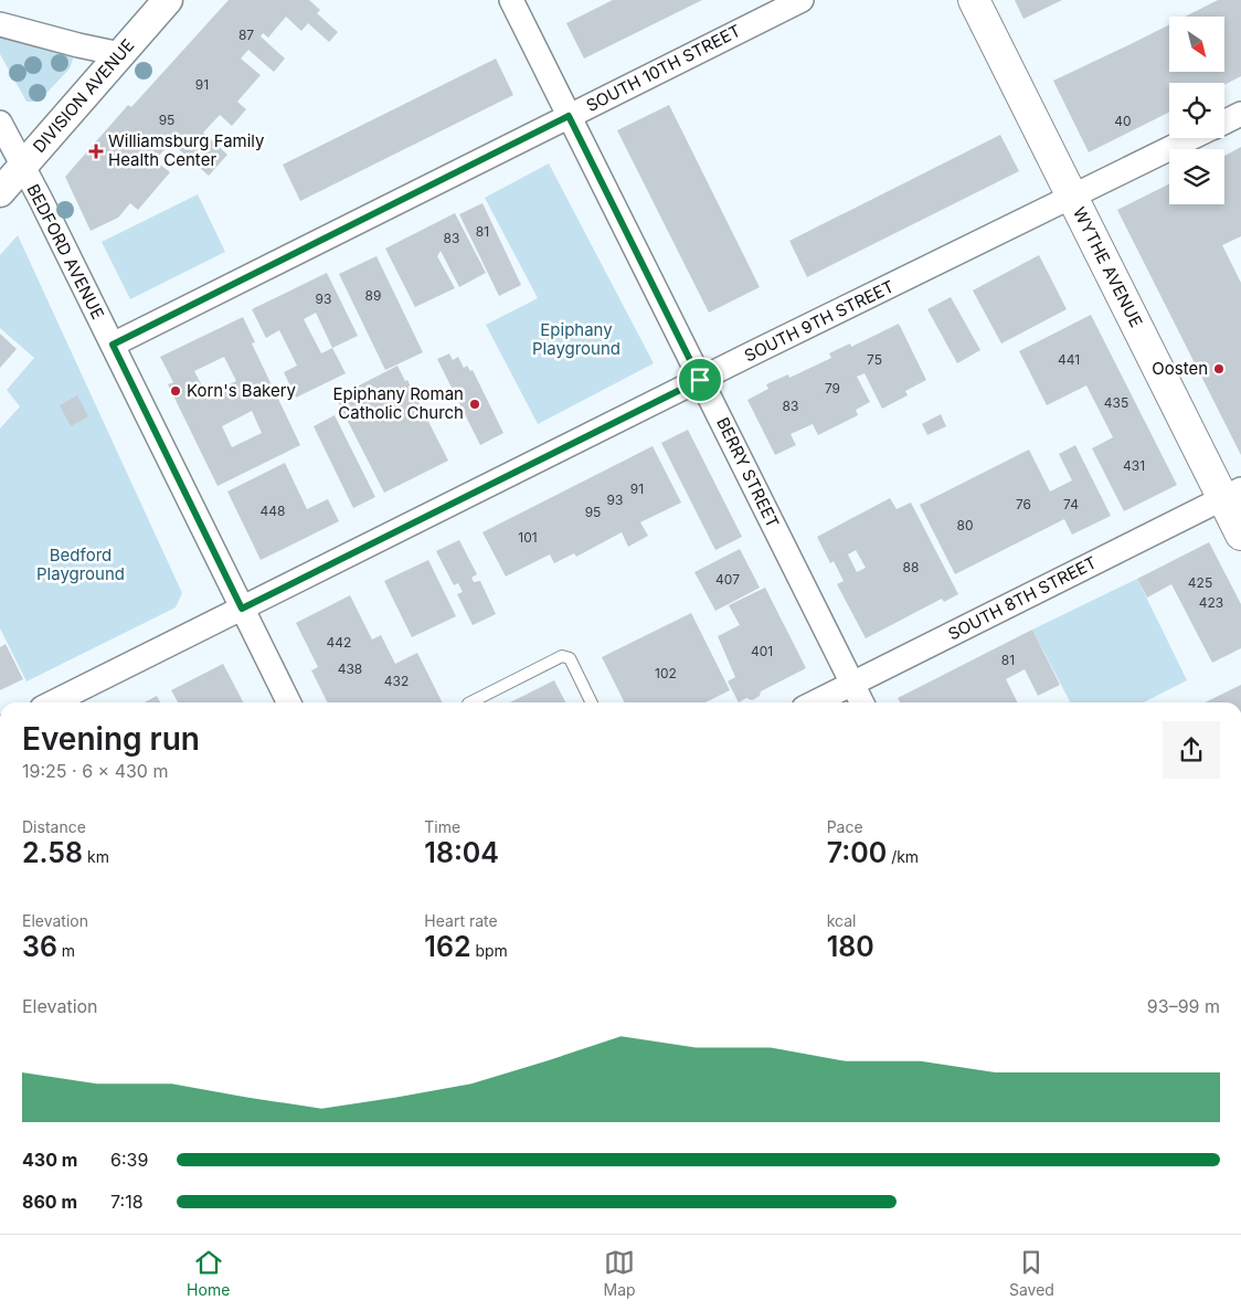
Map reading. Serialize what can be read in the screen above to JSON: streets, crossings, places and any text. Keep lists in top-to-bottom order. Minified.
{"streets":{"main road":["WYTHE AVENUE"],"street":["SOUTH 10TH STREET","DIVISION AVENUE","BEDFORD AVENUE","SOUTH 9TH STREET","BERRY STREET","SOUTH 8TH STREET"]},"crossings":[["SOUTH 10TH STREET","BEDFORD AVENUE"],["SOUTH 10TH STREET","BERRY STREET"],["DIVISION AVENUE","BEDFORD AVENUE"],["BEDFORD AVENUE","SOUTH 9TH STREET"],["WYTHE AVENUE","SOUTH 9TH STREET"],["WYTHE AVENUE","SOUTH 8TH STREET"],["SOUTH 9TH STREET","BERRY STREET"],["BERRY STREET","SOUTH 8TH STREET"]],"parks":["Epiphany Playground","Bedford Playground"],"places":{"health":["Williamsburg Family Health Center"],"other":["Oosten","Korn's Bakery","Epiphany Roman Catholic Church"]},"house_numbers":["87","91","95","40","81","83","89","93","75","441","79","435","83","431","91","93","76","74","448","95","80","101","88","407","425","423","442","401","81","438","102","432"],"north":"bottom right","page":{"heading":["Evening run","19:25 · 6 × 430 m"],"stats":[["Distance","2.58 km"],["Time","18:04"],["Pace","7:00 /km"],["Elevation","36 m"],["Heart rate","162 bpm"],["kcal","180"]],"chart":["Elevation","93–99 m"],"list":[{"name":"430 m","note":"6:39"},{"name":"860 m","note":"7:18"}],"tabs":["Home","Map","Saved"]}}
